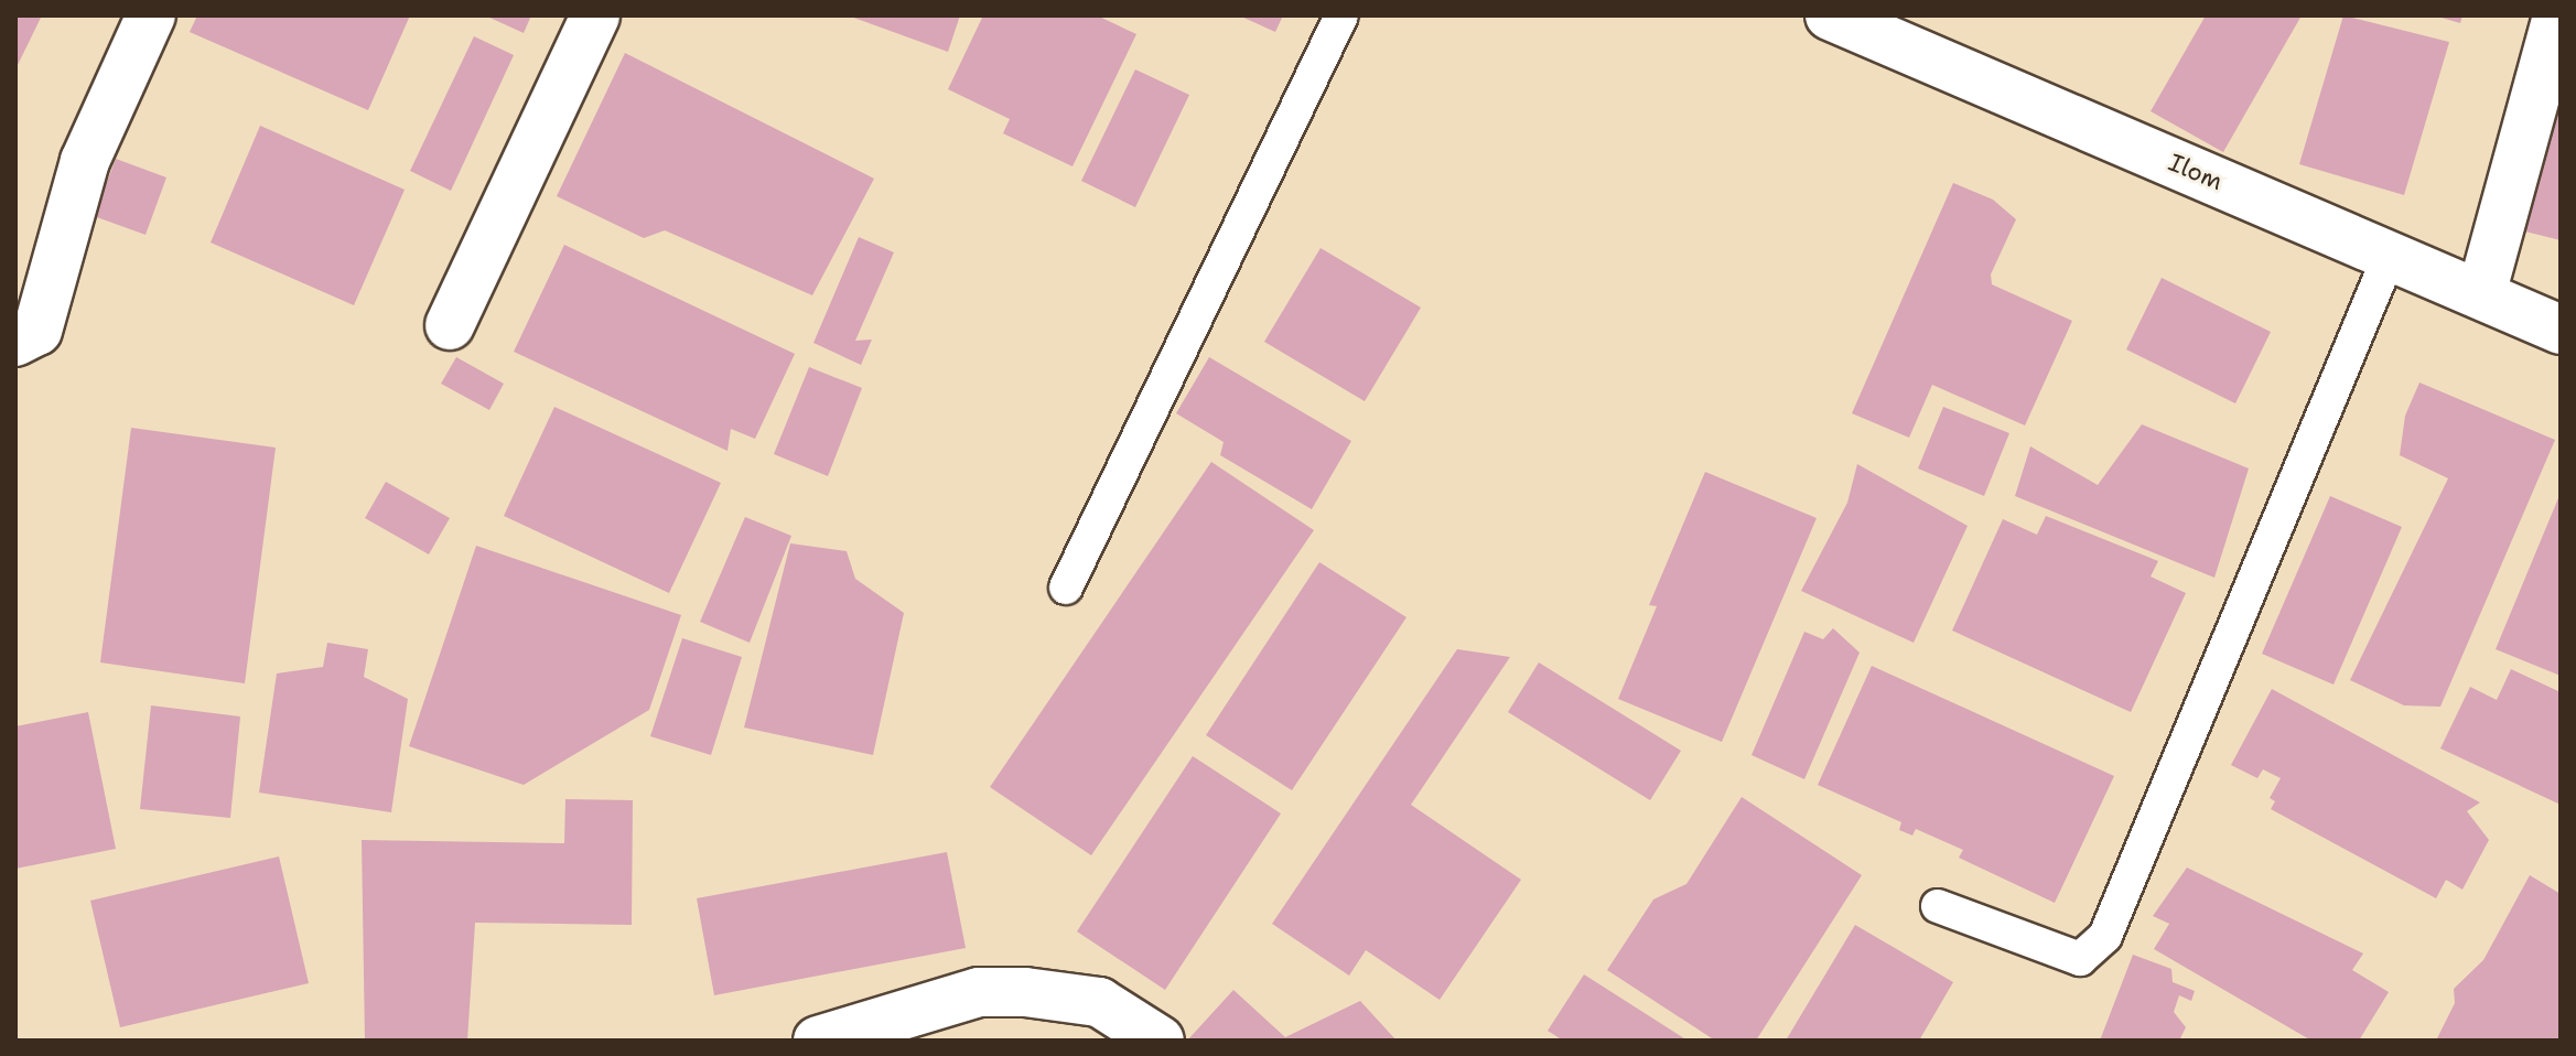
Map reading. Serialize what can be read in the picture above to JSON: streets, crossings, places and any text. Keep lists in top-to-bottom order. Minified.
{"streets":{"street":["Ilom"]}}
